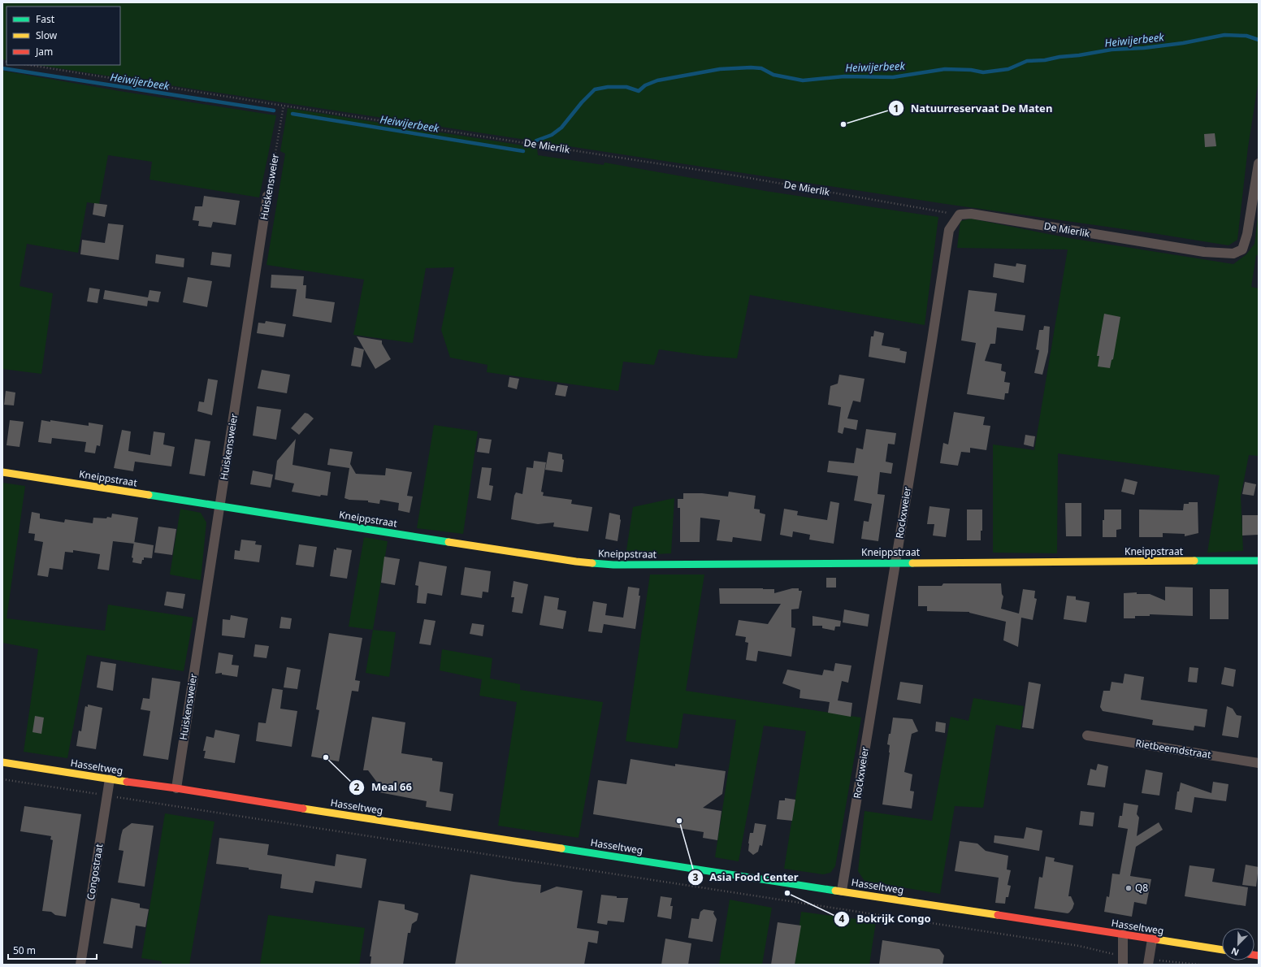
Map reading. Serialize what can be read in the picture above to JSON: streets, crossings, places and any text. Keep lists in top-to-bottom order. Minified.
{"streets":{"street":["De Mierlik","Huiskensweier","Kneippstraat","Rockxweier","Rietbeemdstraat","Hasseltweg","Congostraat"]},"crossings":[["De Mierlik","Huiskensweier"],["De Mierlik","Rockxweier"],["Huiskensweier","Kneippstraat"],["Huiskensweier","Hasseltweg"],["Kneippstraat","Rockxweier"],["Rockxweier","Hasseltweg"],["Hasseltweg","Congostraat"]],"water":["Heiwijerbeek"],"places":["Natuurreservaat De Maten","Meal 66","Asia Food Center","Q8","Bokrijk Congo"],"legend":["Fast","Slow","Jam"],"scale_bar":"50 m","north":"bottom left"}
